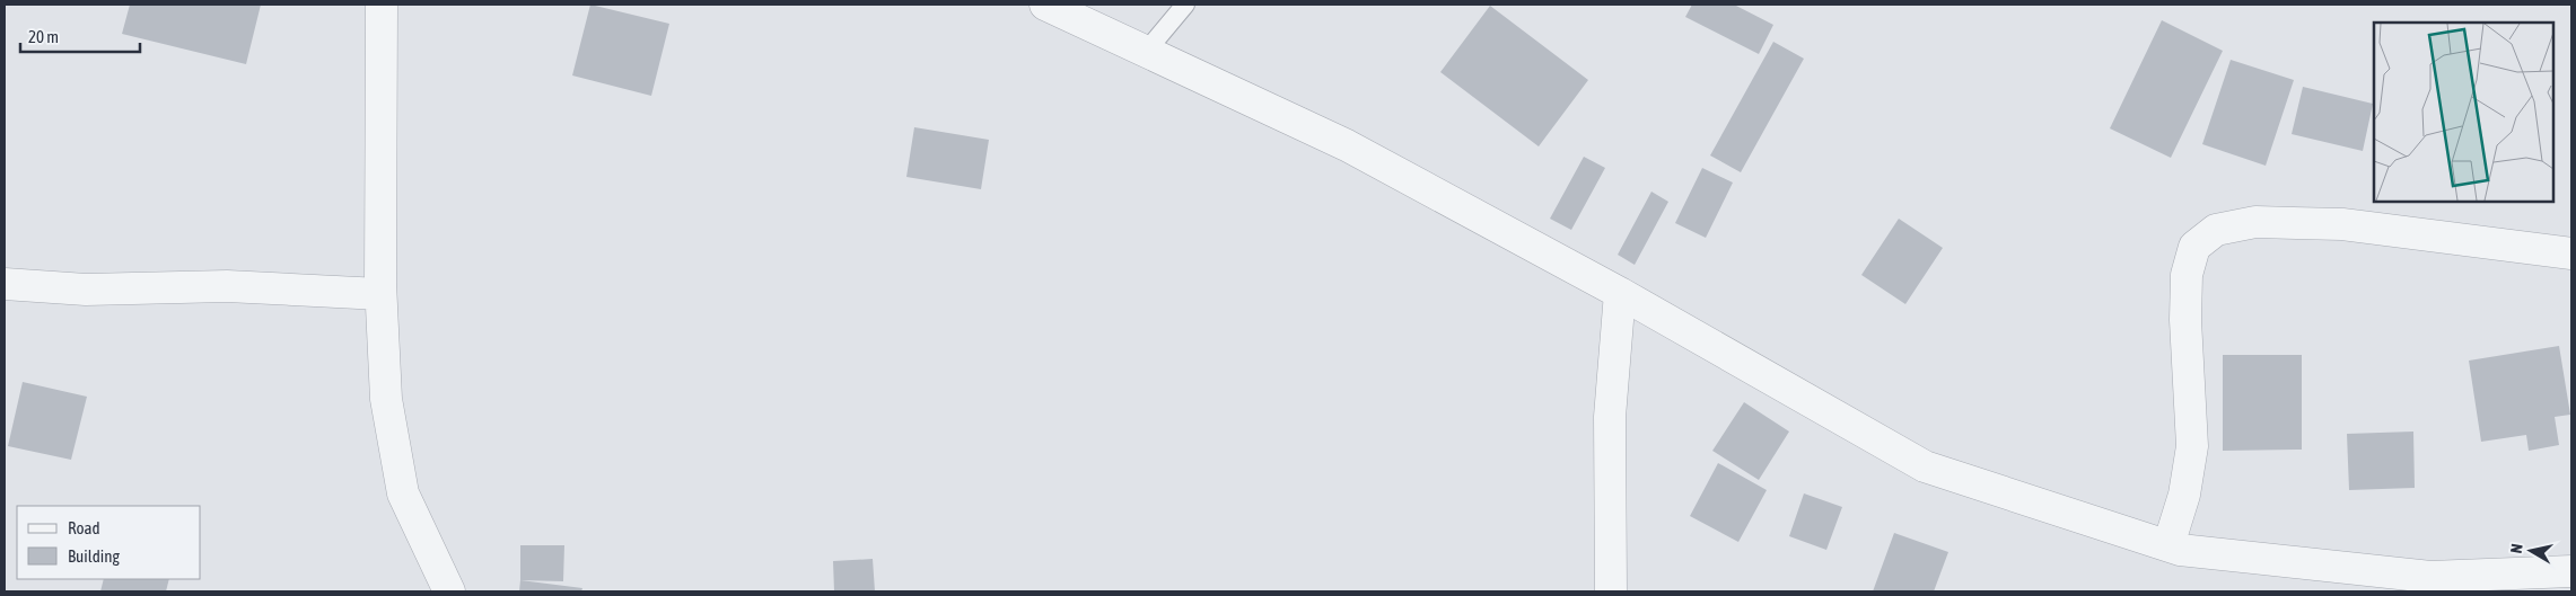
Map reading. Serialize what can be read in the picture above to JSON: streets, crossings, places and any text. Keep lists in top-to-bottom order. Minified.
{"legend":["Road","Building"],"scale_bar":"20 m","north":"left"}
